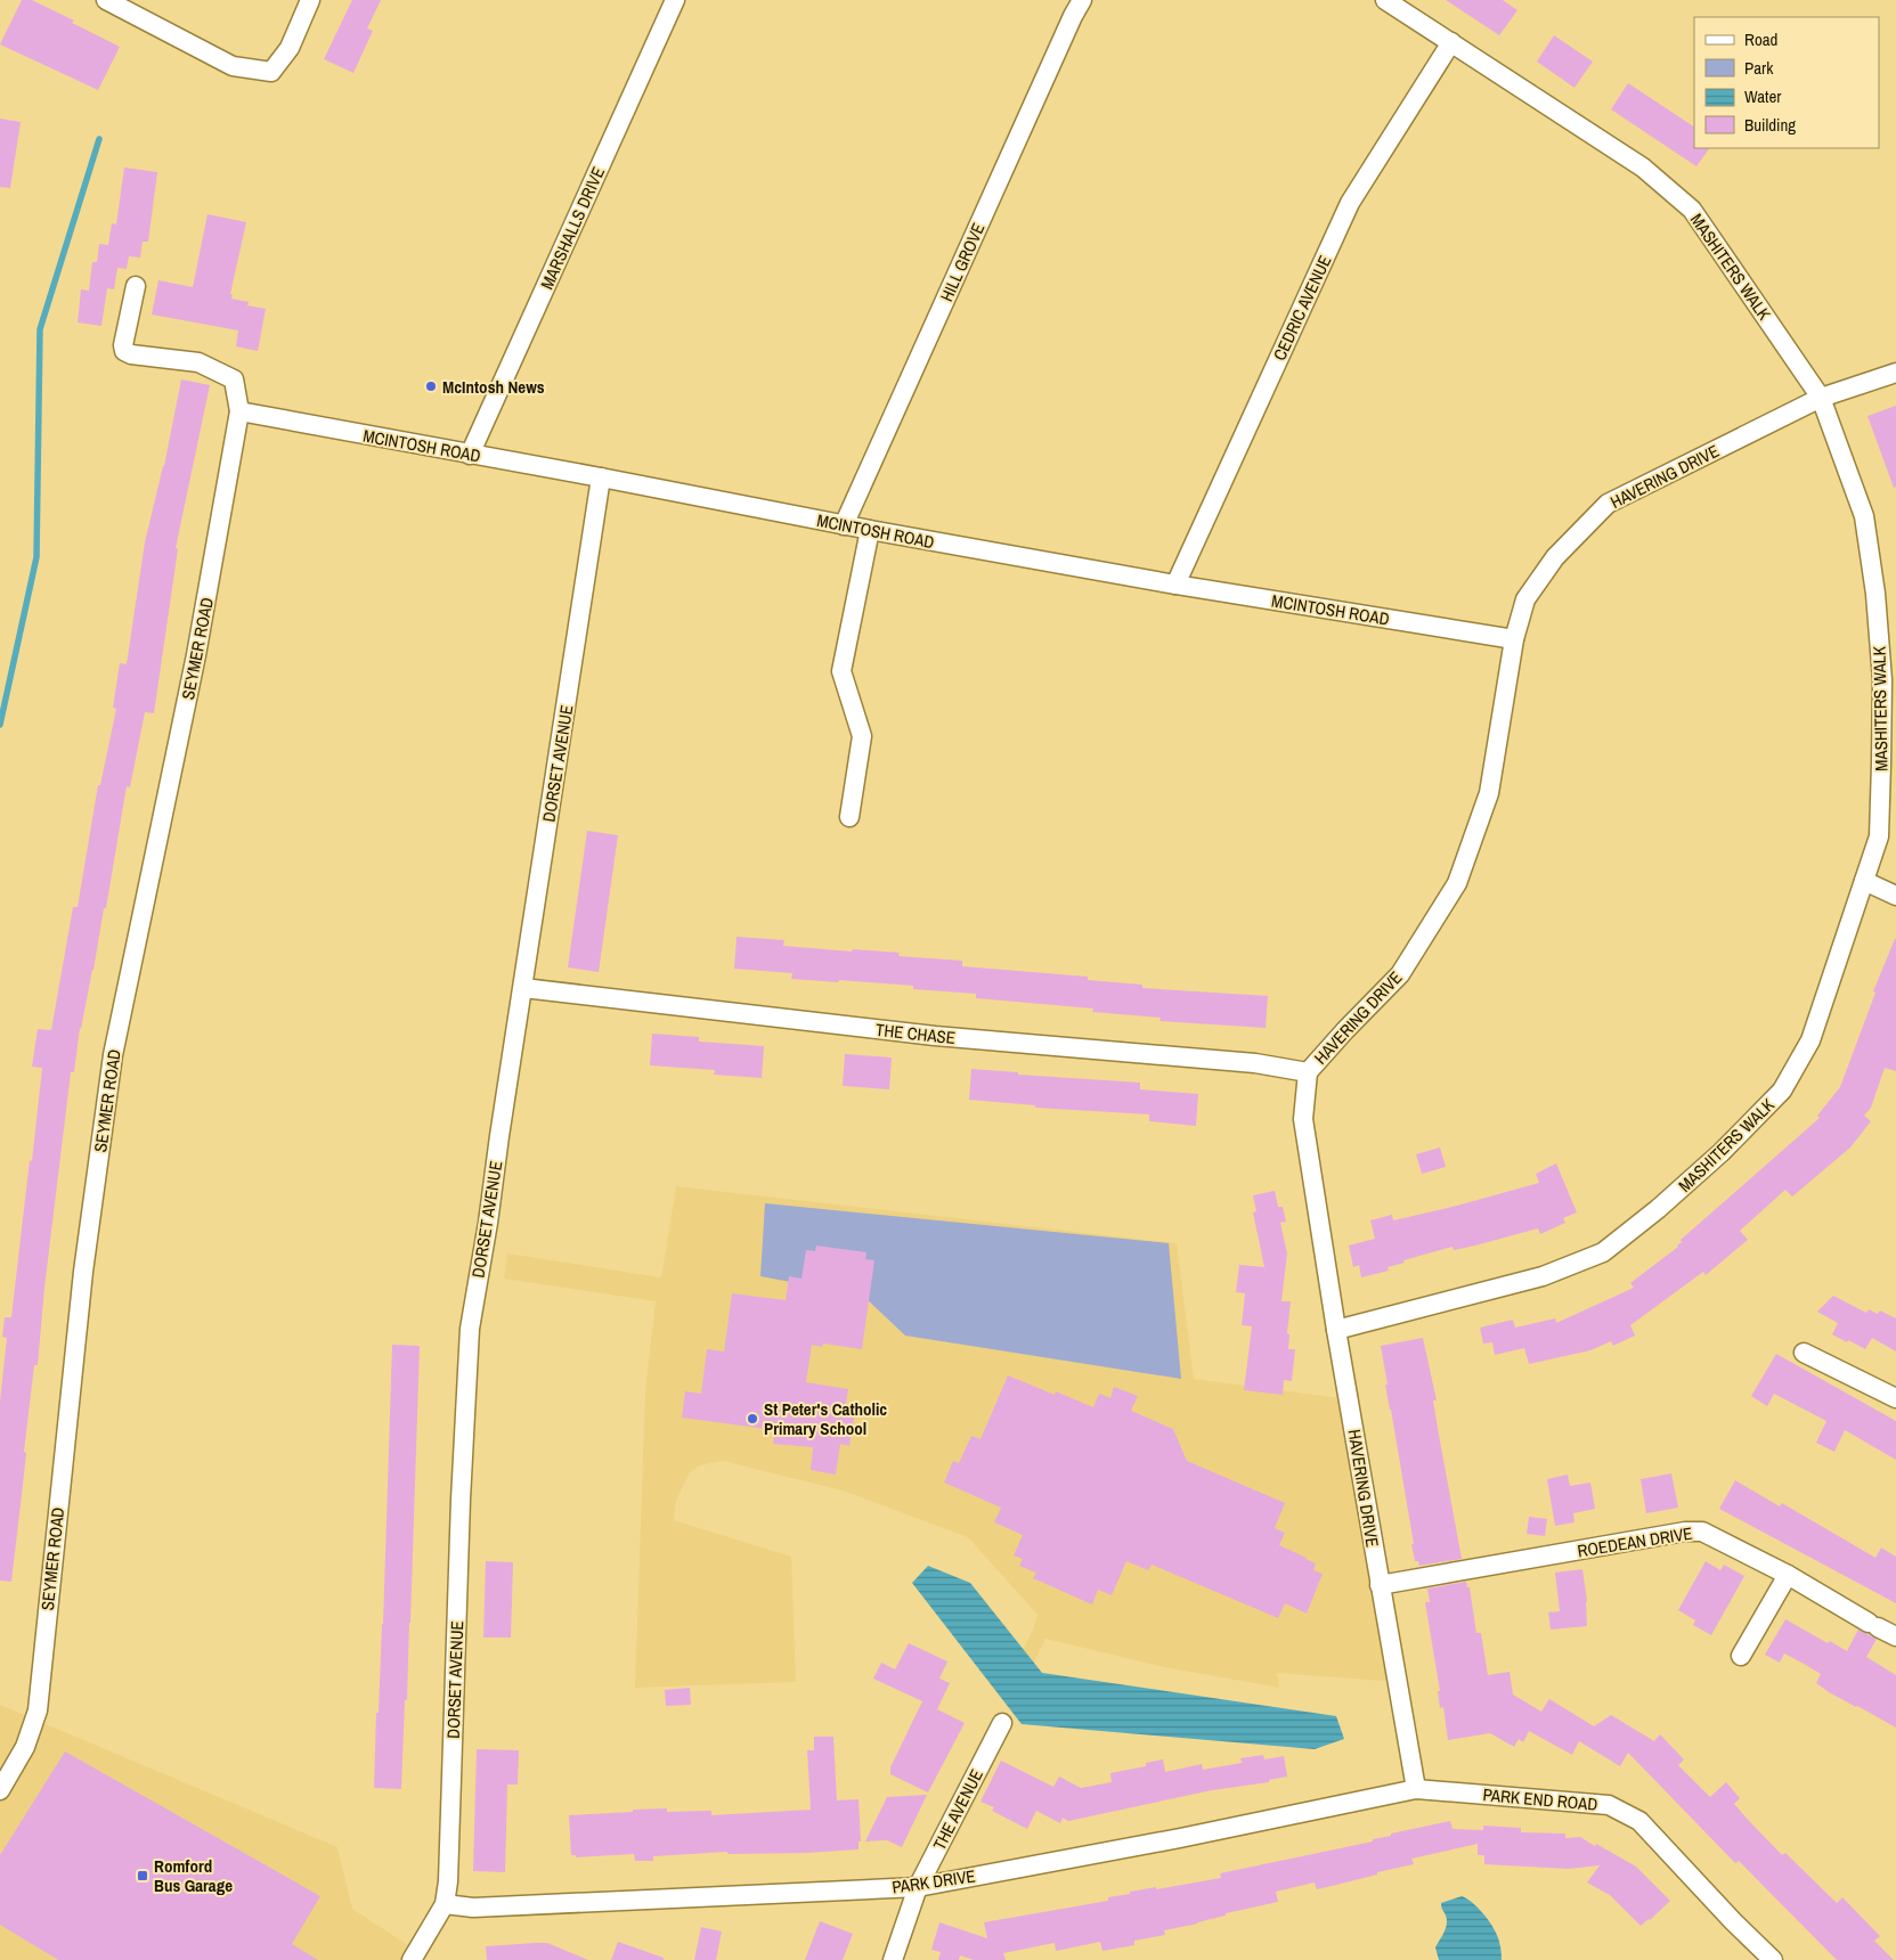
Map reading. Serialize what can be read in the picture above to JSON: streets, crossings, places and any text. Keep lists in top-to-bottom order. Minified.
{"streets":{"street":["MARSHALLS DRIVE","HILL GROVE","MASHITERS WALK","CEDRIC AVENUE","MCINTOSH ROAD","HAVERING DRIVE","SEYMER ROAD","DORSET AVENUE","THE CHASE","ROEDEAN DRIVE","PARK END ROAD","THE AVENUE","PARK DRIVE"]},"crossings":[["MARSHALLS DRIVE","MCINTOSH ROAD"],["HILL GROVE","MCINTOSH ROAD"],["MASHITERS WALK","CEDRIC AVENUE"],["MASHITERS WALK","HAVERING DRIVE"],["CEDRIC AVENUE","MCINTOSH ROAD"],["MCINTOSH ROAD","HAVERING DRIVE"],["MCINTOSH ROAD","SEYMER ROAD"],["MCINTOSH ROAD","DORSET AVENUE"],["HAVERING DRIVE","THE CHASE"],["HAVERING DRIVE","ROEDEAN DRIVE"],["HAVERING DRIVE","PARK END ROAD"],["HAVERING DRIVE","PARK DRIVE"],["DORSET AVENUE","THE CHASE"],["DORSET AVENUE","PARK DRIVE"],["PARK END ROAD","PARK DRIVE"],["THE AVENUE","PARK DRIVE"]],"places":{"other":["McIntosh News","St Peter's Catholic Primary School"],"transit":["Romford Bus Garage"]},"legend":["Road","Park","Water","Building"]}
